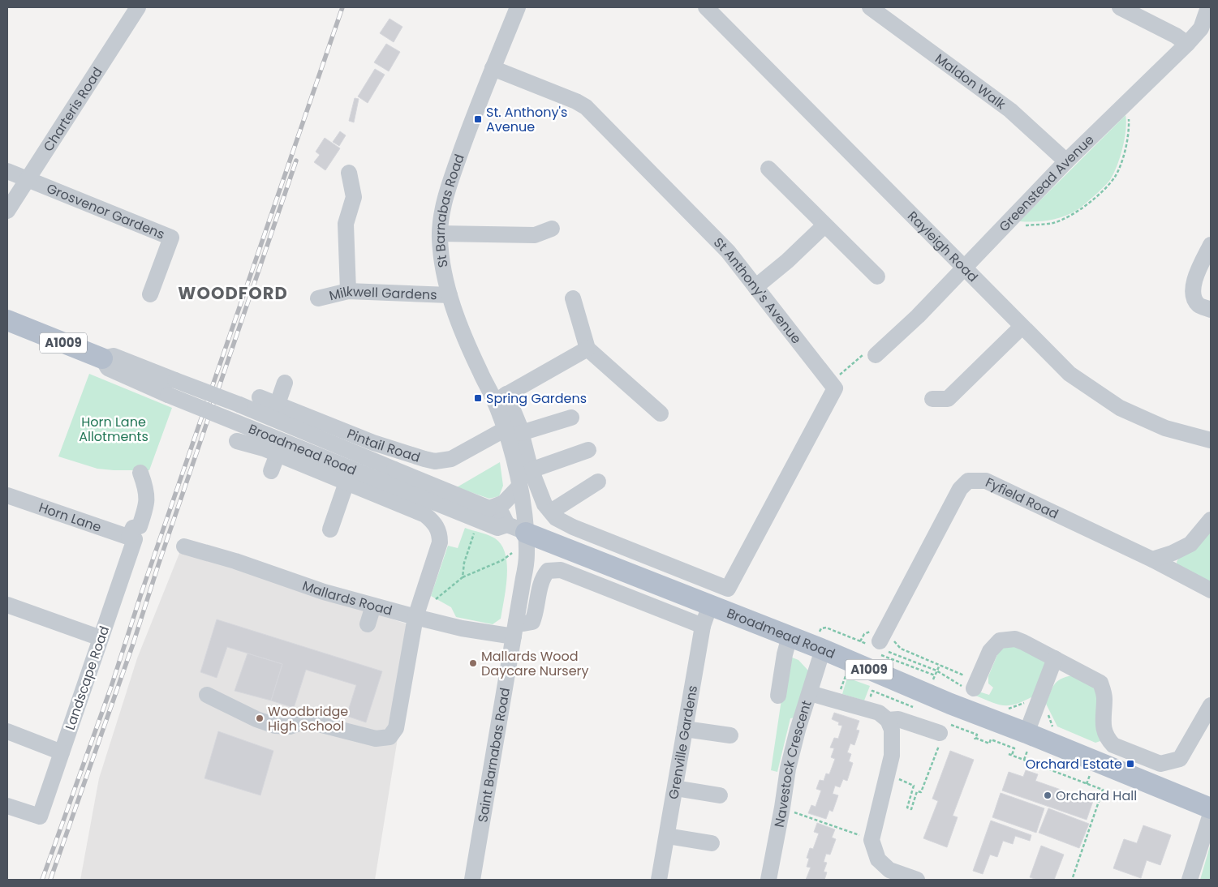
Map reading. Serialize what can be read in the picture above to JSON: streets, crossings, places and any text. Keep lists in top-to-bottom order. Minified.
{"streets":{"main road":["A1009","Broadmead Road"],"street":["Maldon Walk","Charteris Road","Greenstead Avenue","St Barnabas Road","Grosvenor Gardens","Rayleigh Road","St Anthony's Avenue","Milkwell Gardens","Pintail Road","Fyfield Road","Horn Lane","Mallards Road","Landscape Road","Grenville Gardens","Saint Barnabas Road","Navestock Crescent"]},"crossings":[["Maldon Walk","Greenstead Avenue"],["Charteris Road","Grosvenor Gardens"],["Greenstead Avenue","Rayleigh Road"],["St Barnabas Road","St Anthony's Avenue"],["St Barnabas Road","Milkwell Gardens"],["St Barnabas Road","Pintail Road"],["St Barnabas Road","Broadmead Road"],["St Barnabas Road","Saint Barnabas Road"],["Broadmead Road","Grenville Gardens"],["Broadmead Road","Saint Barnabas Road"],["Broadmead Road","Navestock Crescent"],["Horn Lane","Landscape Road"],["Mallards Road","Saint Barnabas Road"]],"districts":["WOODFORD"],"parks":["Horn Lane Allotments"],"places":{"transit":["St. Anthony's Avenue","Spring Gardens","Orchard Estate"],"other":["Mallards Wood Daycare Nursery","Woodbridge High School","Orchard Hall"]}}
